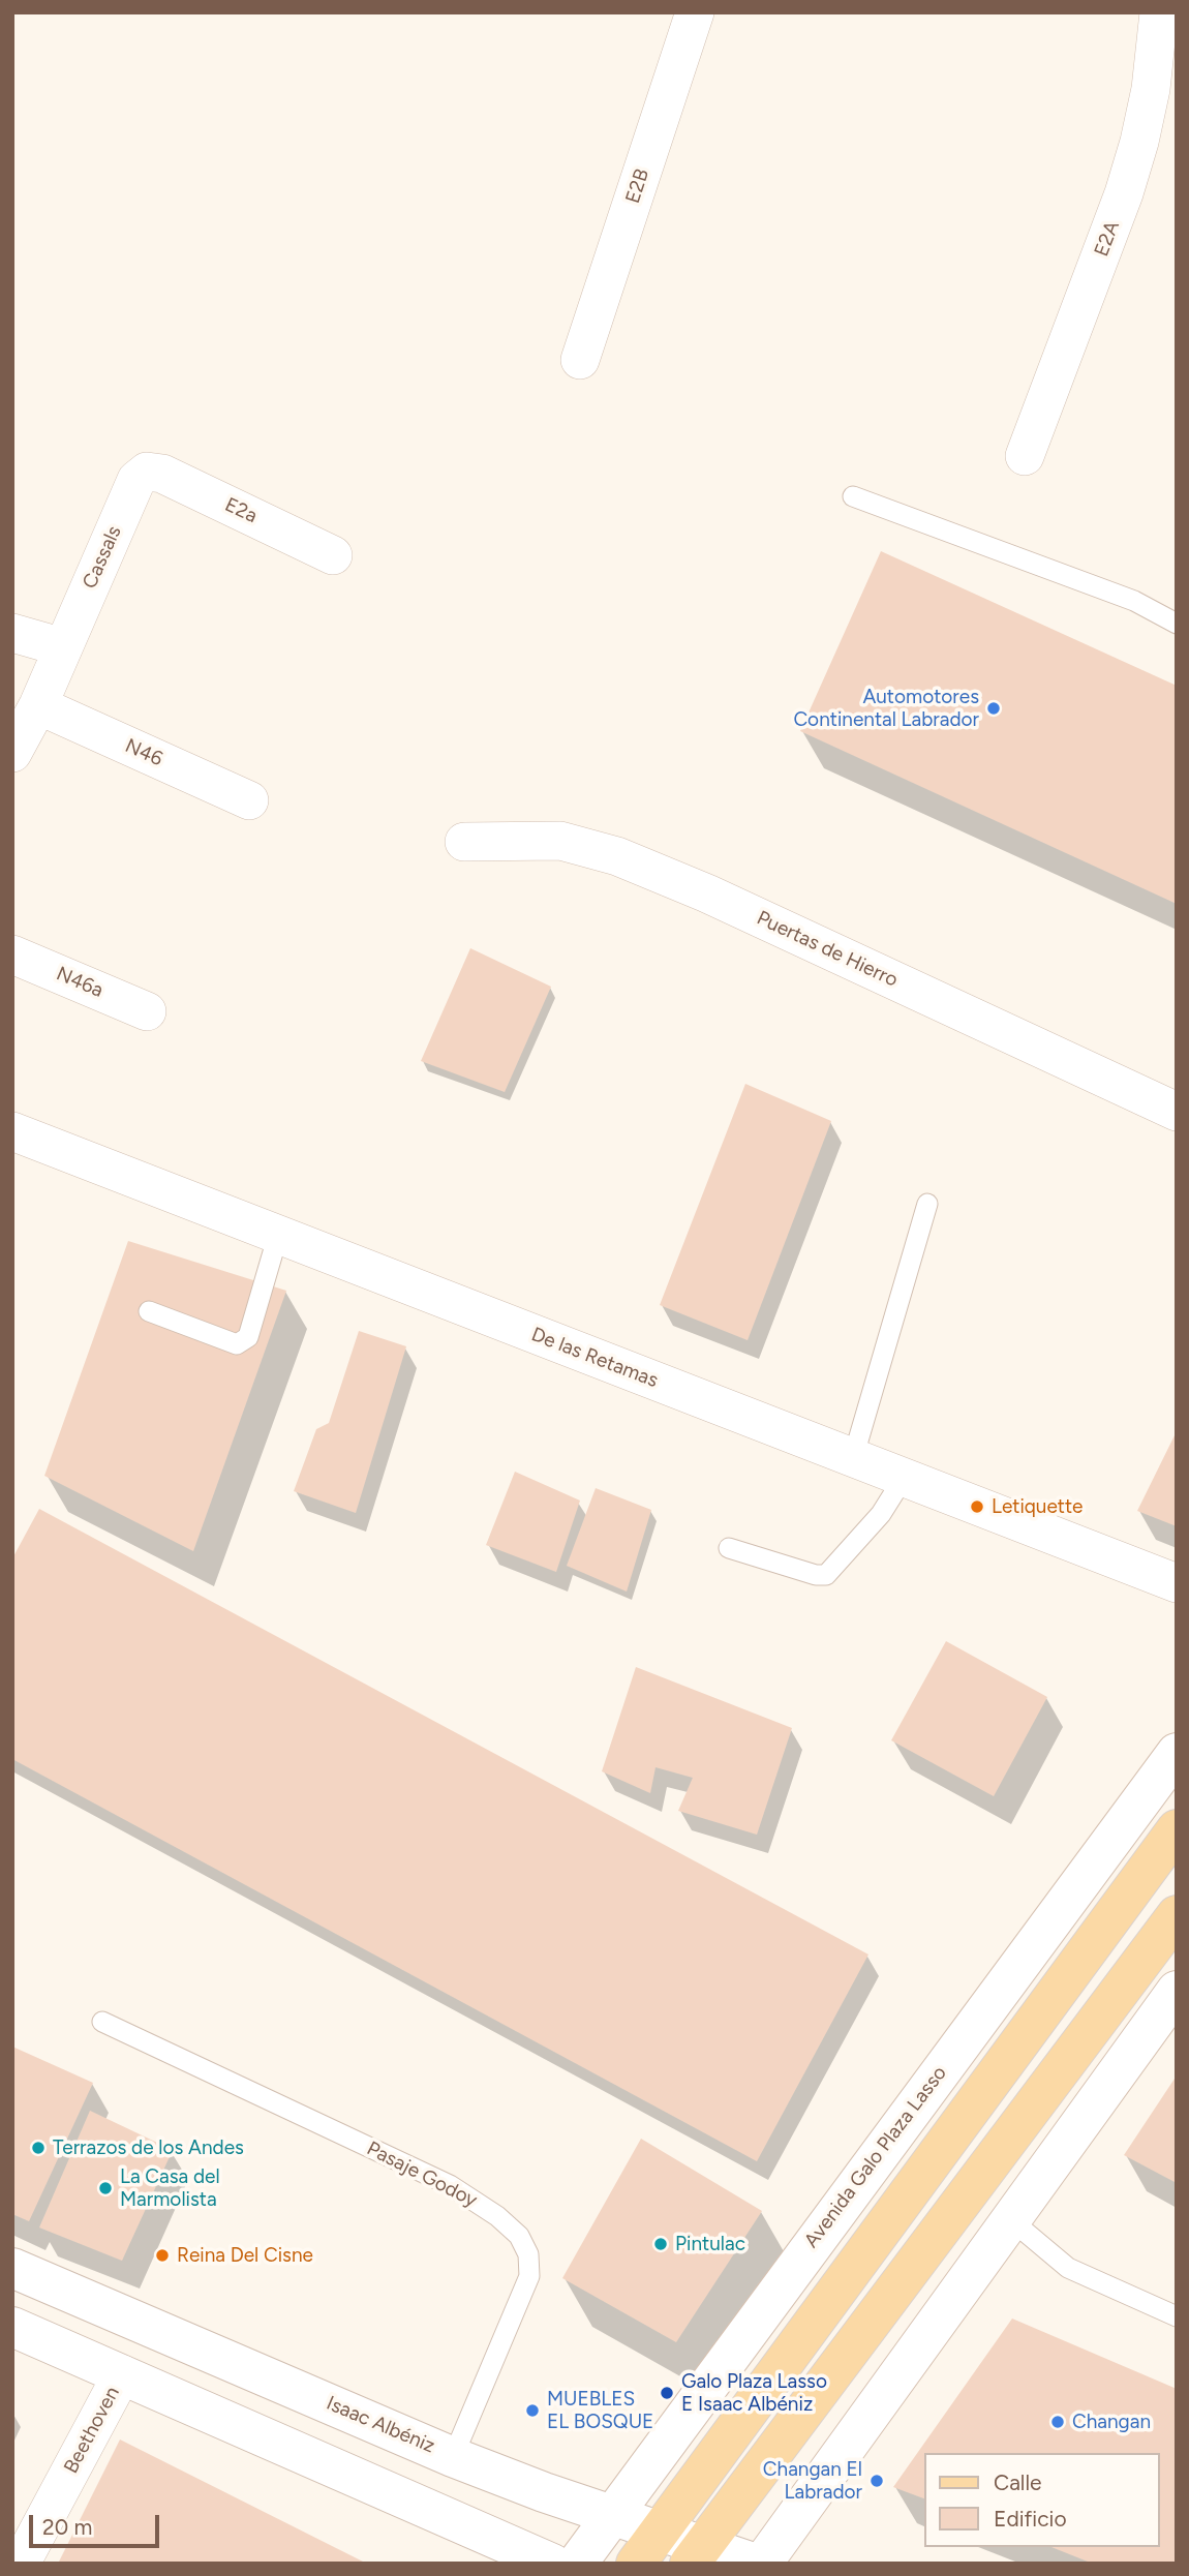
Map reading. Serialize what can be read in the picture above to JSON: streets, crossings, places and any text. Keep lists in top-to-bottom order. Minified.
{"streets":{"main road":["Avenida Galo Plaza Lasso","Isaac Albéniz"],"street":["E2B","E2A","E2a","Cassals","N46","Puertas de Hierro","N46a","De las Retamas","Beethoven"],"lane":["Pasaje Godoy"]},"crossings":[["E2a","Cassals"],["Cassals","N46"],["Avenida Galo Plaza Lasso","Isaac Albéniz"],["Pasaje Godoy","Isaac Albéniz"]],"places":["Automotores Continental Labrador","Letiquette","Terrazos de los Andes","La Casa del Marmolista","Pintulac","Reina Del Cisne","Galo Plaza Lasso E Isaac Albéniz","MUEBLES EL BOSQUE","Changan","Changan El Labrador"],"legend":["Calle","Edificio"],"scale_bar":"20 m"}
